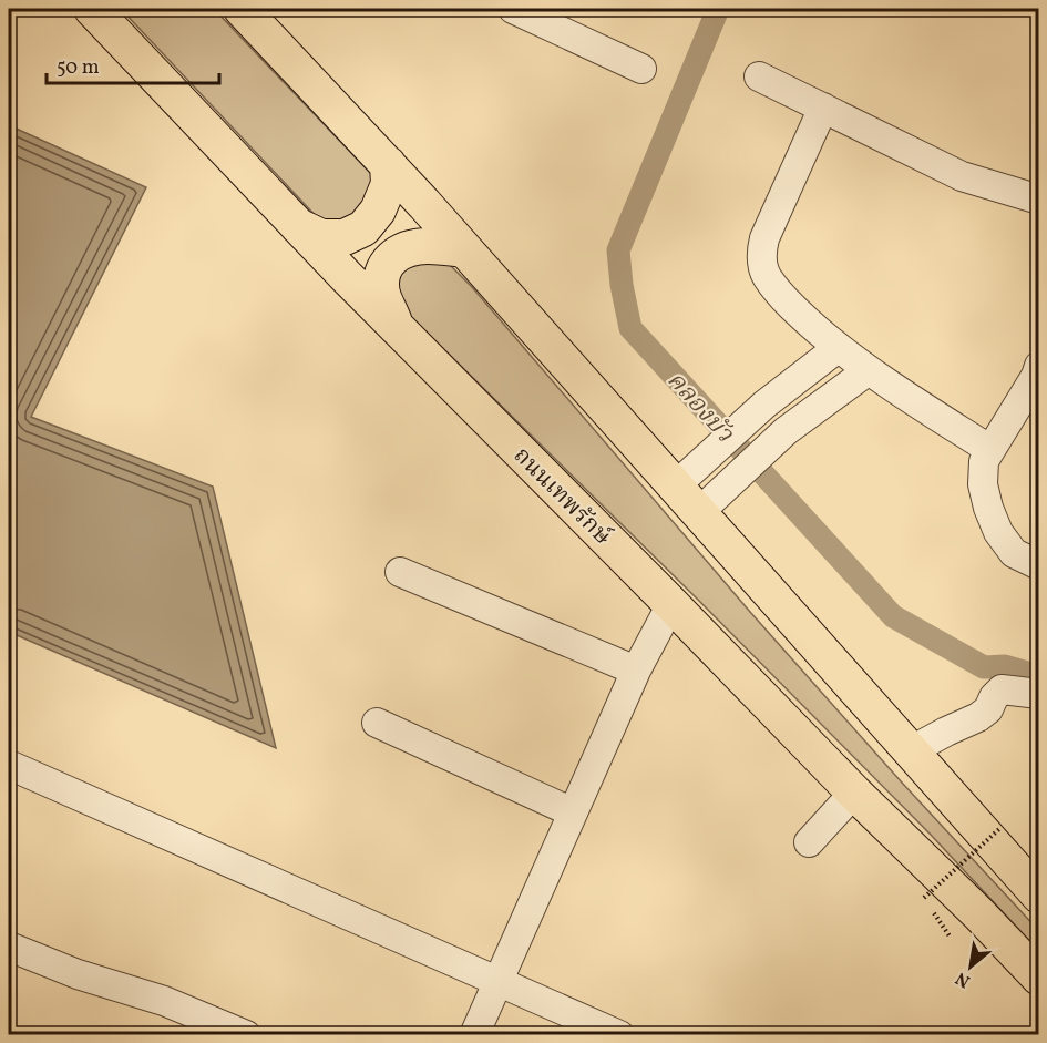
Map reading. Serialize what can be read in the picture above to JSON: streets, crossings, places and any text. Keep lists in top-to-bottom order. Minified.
{"streets":{"main road":["ถนนเทพรักษ์"]},"water":["คลองบัว"],"scale_bar":"50 m","north":"bottom left"}
